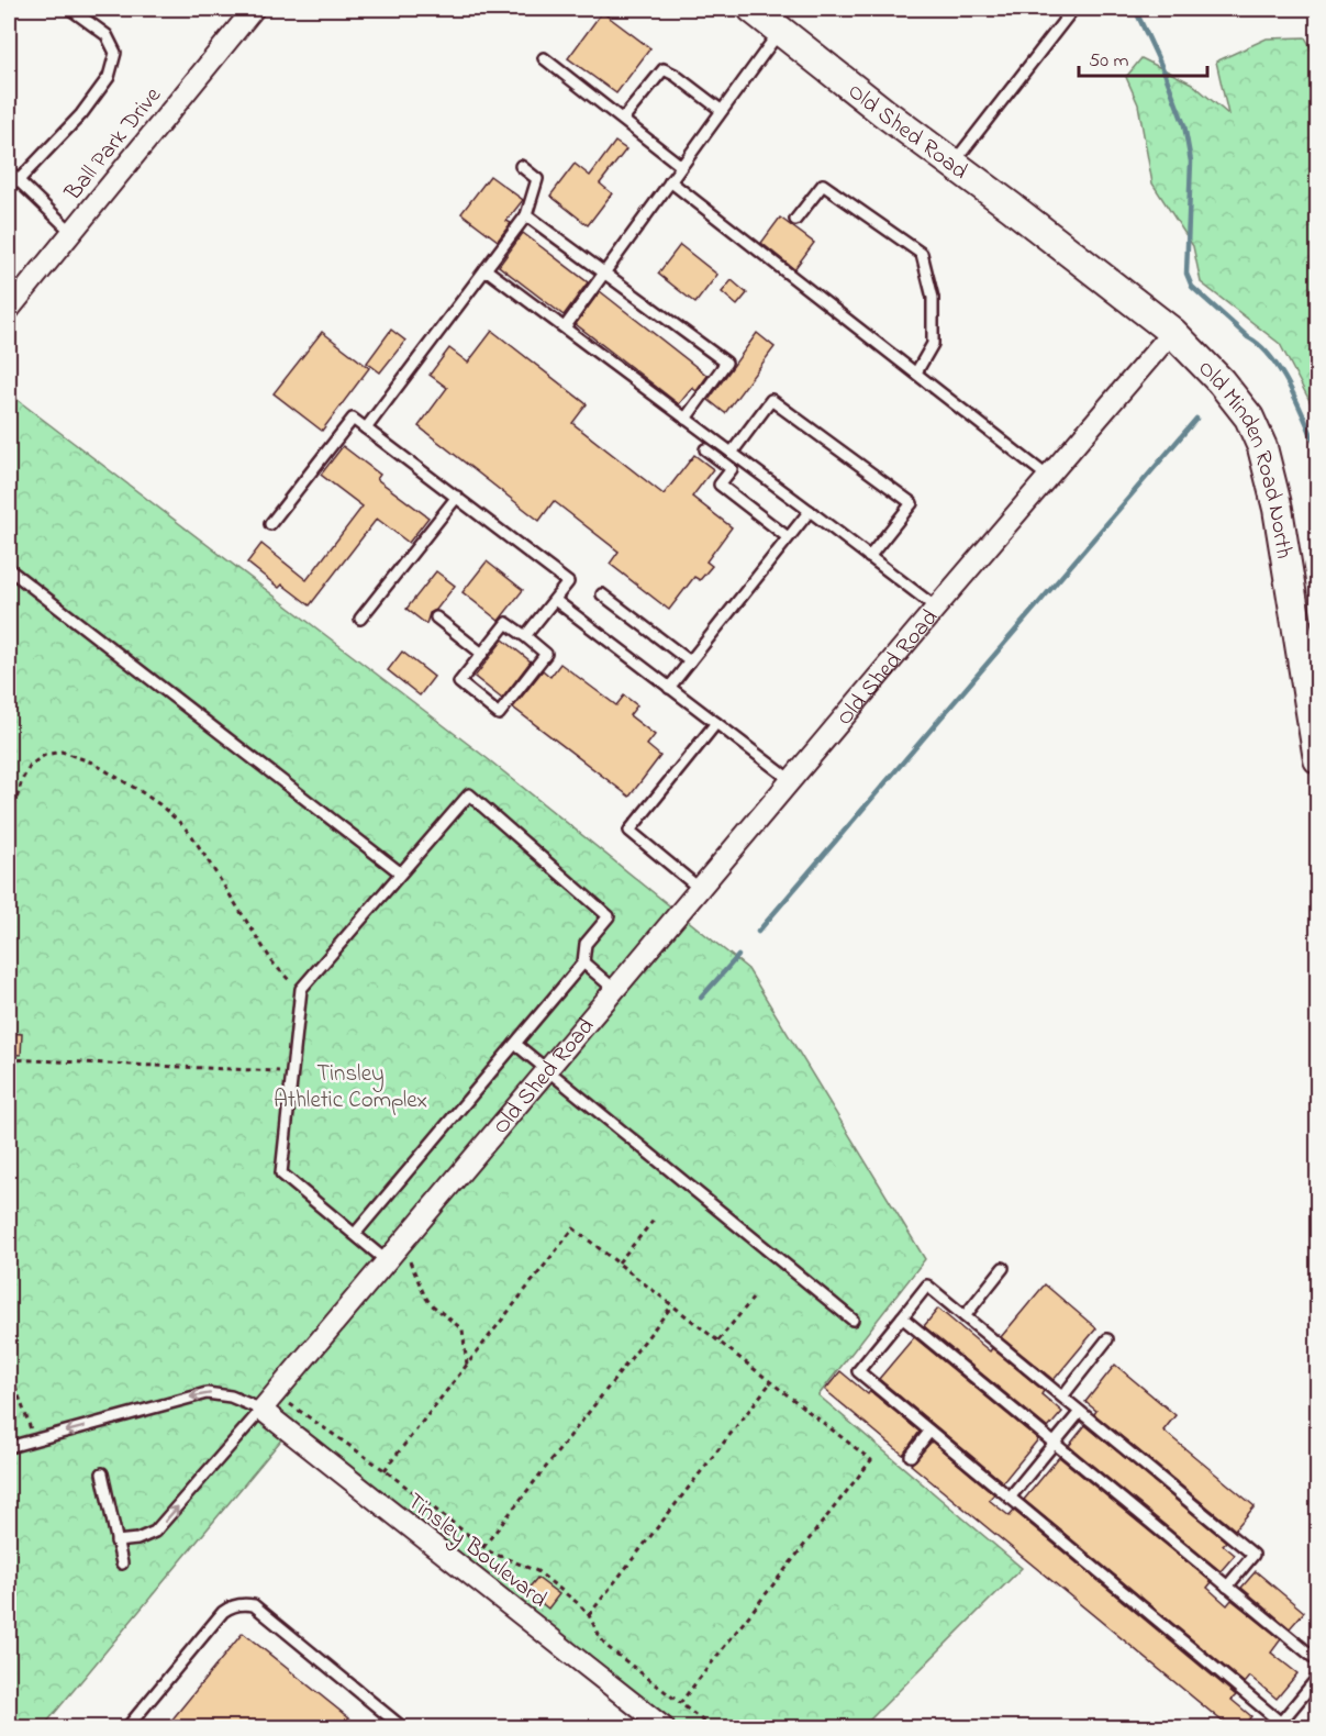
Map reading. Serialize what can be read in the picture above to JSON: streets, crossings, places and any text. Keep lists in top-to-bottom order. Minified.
{"streets":{"street":["Old Shed Road","Ball Park Drive","Old Minden Road North","Tinsley Boulevard"]},"crossings":[["Old Shed Road","Old Minden Road North"],["Old Shed Road","Tinsley Boulevard"]],"parks":["Tinsley Athletic Complex"],"scale_bar":"50 m"}
